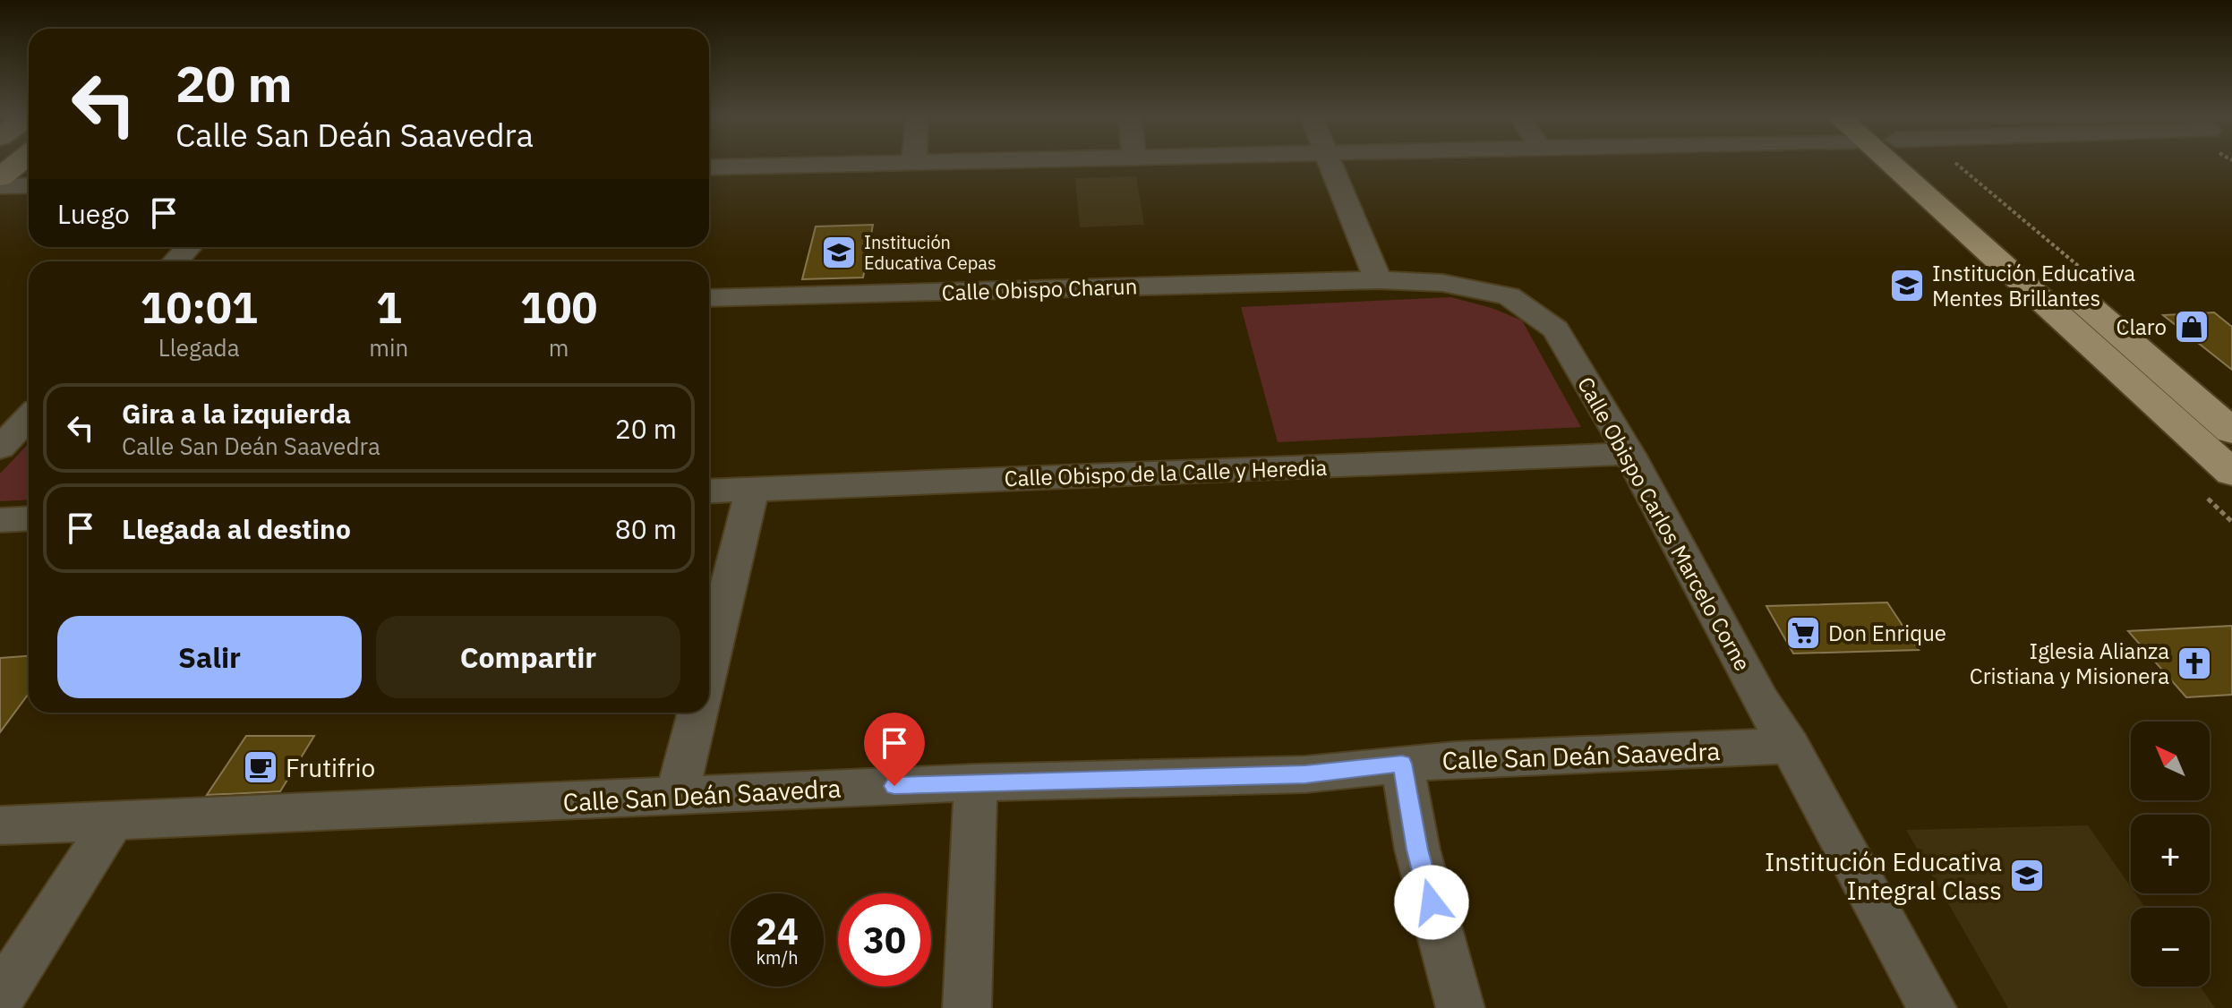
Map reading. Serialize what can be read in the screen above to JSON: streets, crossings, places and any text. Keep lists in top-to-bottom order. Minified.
{"streets":{"street":["Calle Obispo Charun","Calle Obispo de la Calle y Heredia","Calle Obispo Carlos Marcelo Corne","Calle San Deán Saavedra"]},"crossings":[["Calle Obispo Charun","Calle Obispo Carlos Marcelo Corne"],["Calle Obispo de la Calle y Heredia","Calle Obispo Carlos Marcelo Corne"],["Calle Obispo Carlos Marcelo Corne","Calle San Deán Saavedra"]],"places":{"school or university":["Institución Educativa Cepas","Institución Educativa Mentes Brillantes","Institución Educativa Integral Class"],"shop":["Claro"],"supermarket":["Don Enrique"],"church":["Iglesia Alianza Cristiana y Misionera"],"cafe":["Frutifrio"]},"north":"top left","page":{"turn":["20 m","Calle San Deán Saavedra"],"then":"Luego","eta":["10:01","Llegada","1","min","100","m"],"list":[{"name":"Gira a la izquierda","note":"Calle San Deán Saavedra","value":"20 m"},{"name":"Llegada al destino","value":"80 m"}],"buttons":["Salir","Compartir"],"map_buttons":["+","−"],"speed":"24 km/h","limit":"30"}}
